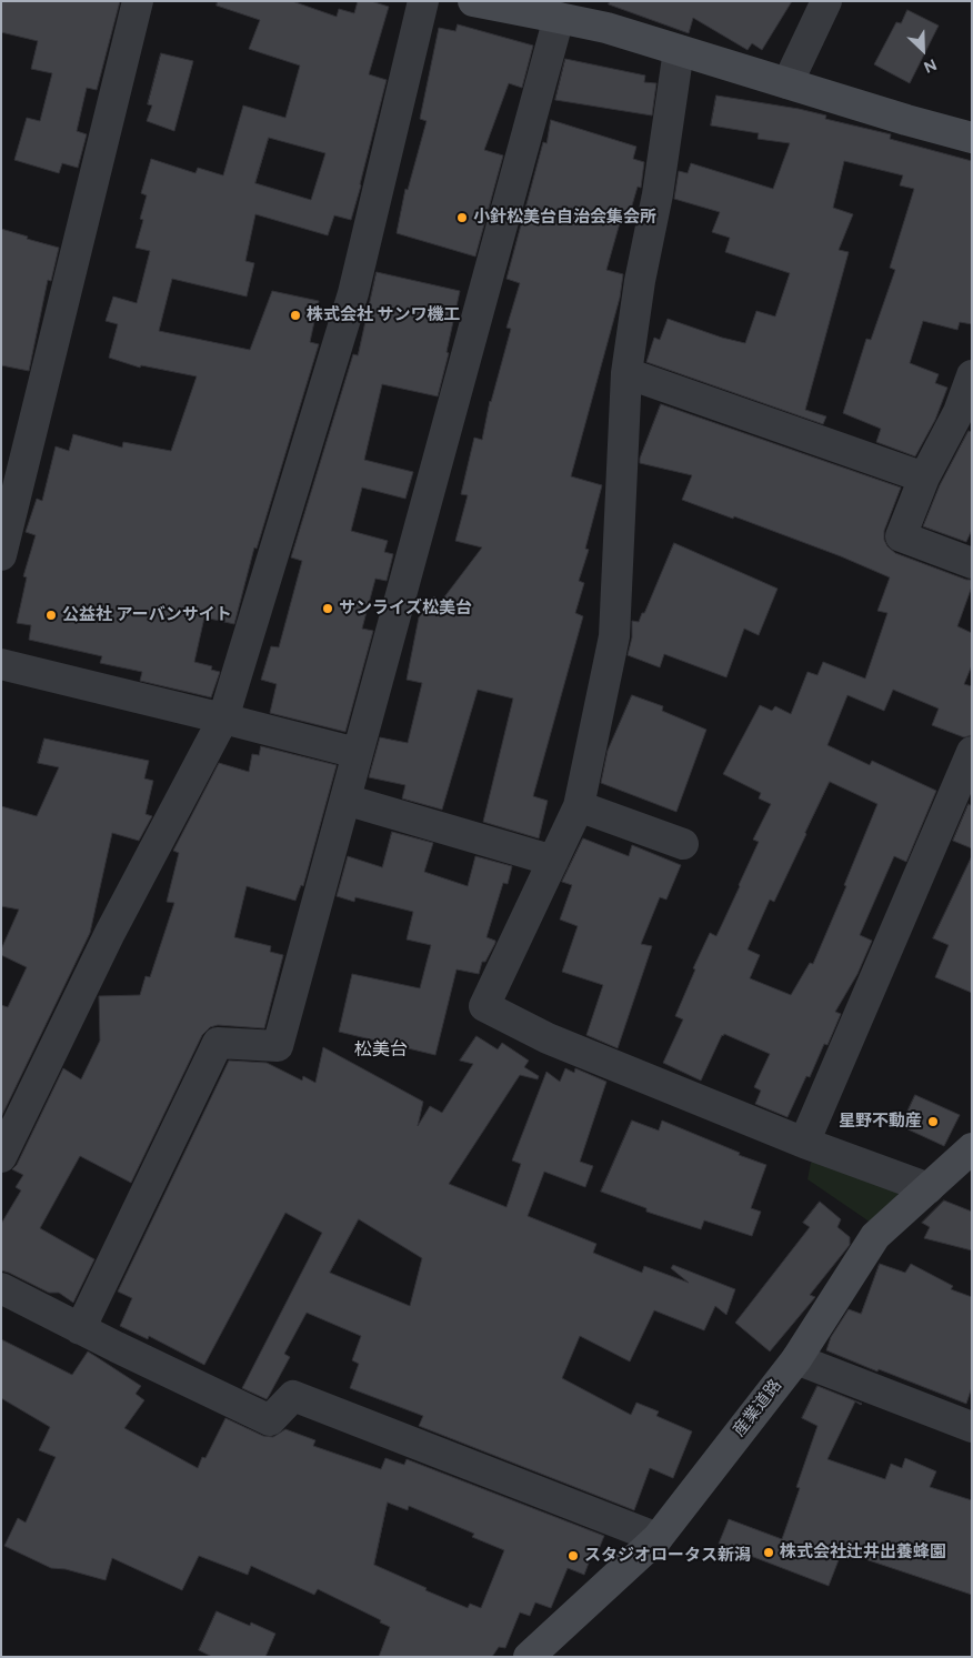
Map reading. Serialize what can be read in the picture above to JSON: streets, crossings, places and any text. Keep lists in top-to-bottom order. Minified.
{"streets":{"street":["産業道路"]},"districts":["松美台"],"places":["小針松美台自治会集会所","株式会社 サンワ機工","サンライズ松美台","公益社 アーバンサイト","星野不動産","株式会社辻井出養蜂園","スタジオロータス新潟"],"north":"bottom right"}
